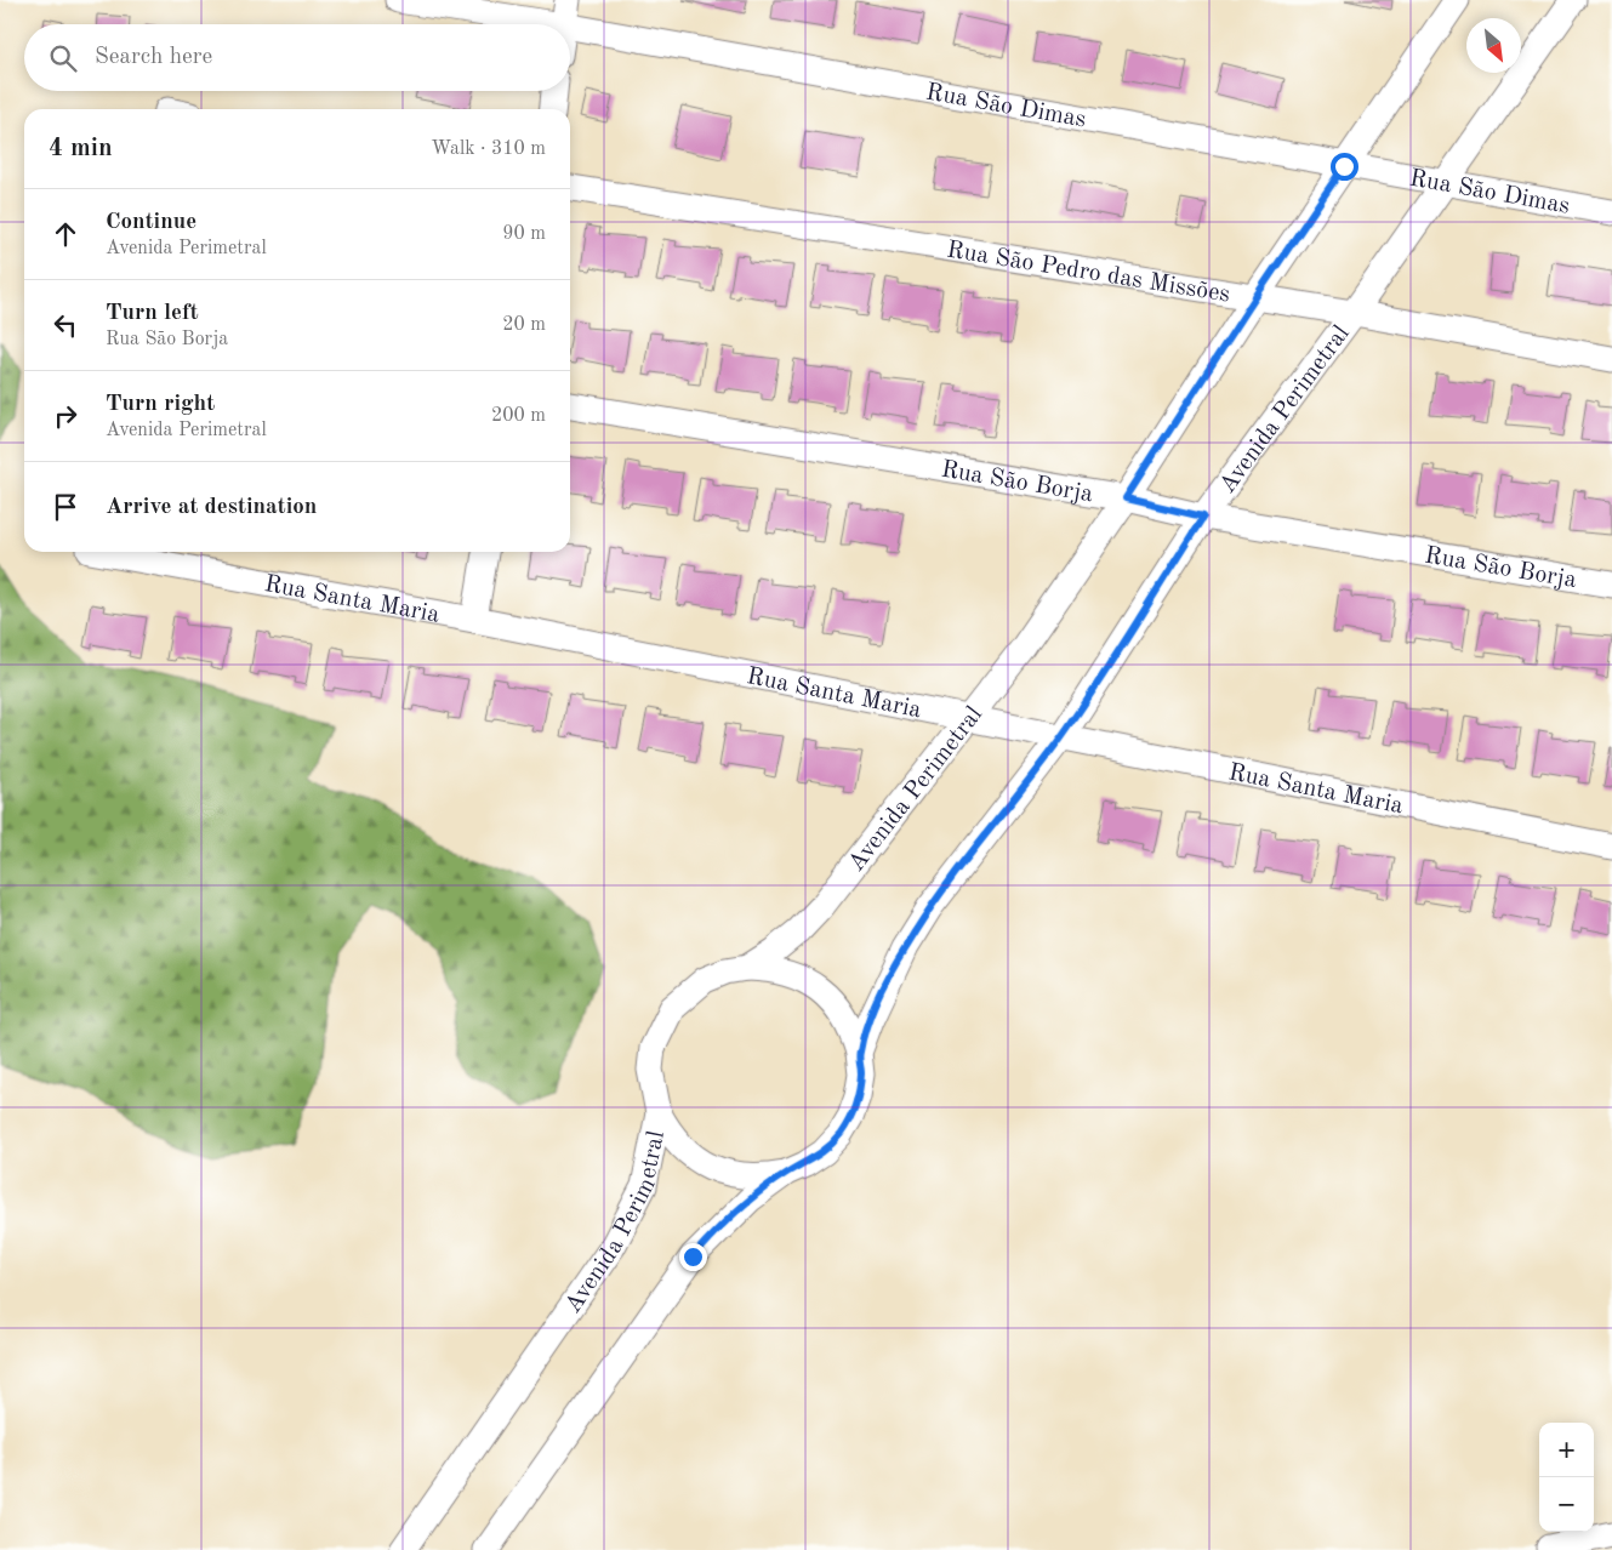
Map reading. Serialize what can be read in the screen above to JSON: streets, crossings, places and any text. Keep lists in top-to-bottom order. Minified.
{"streets":{"street":["Rua São Dimas","Rua São Pedro das Missões","Avenida Perimetral","Rua São Borja","Rua Santa Maria"]},"crossings":[["Rua São Dimas","Avenida Perimetral"],["Rua São Pedro das Missões","Avenida Perimetral"],["Avenida Perimetral","Rua São Borja"],["Avenida Perimetral","Rua Santa Maria"]],"north":"bottom right","page":{"search":"Search here","heading":["4 min","Walk · 310 m"],"list":[["Continue","Avenida Perimetral","90 m"],["Turn left","Rua São Borja","20 m"],["Turn right","Avenida Perimetral","200 m"],"Arrive at destination"],"map_buttons":["+","−"]}}
